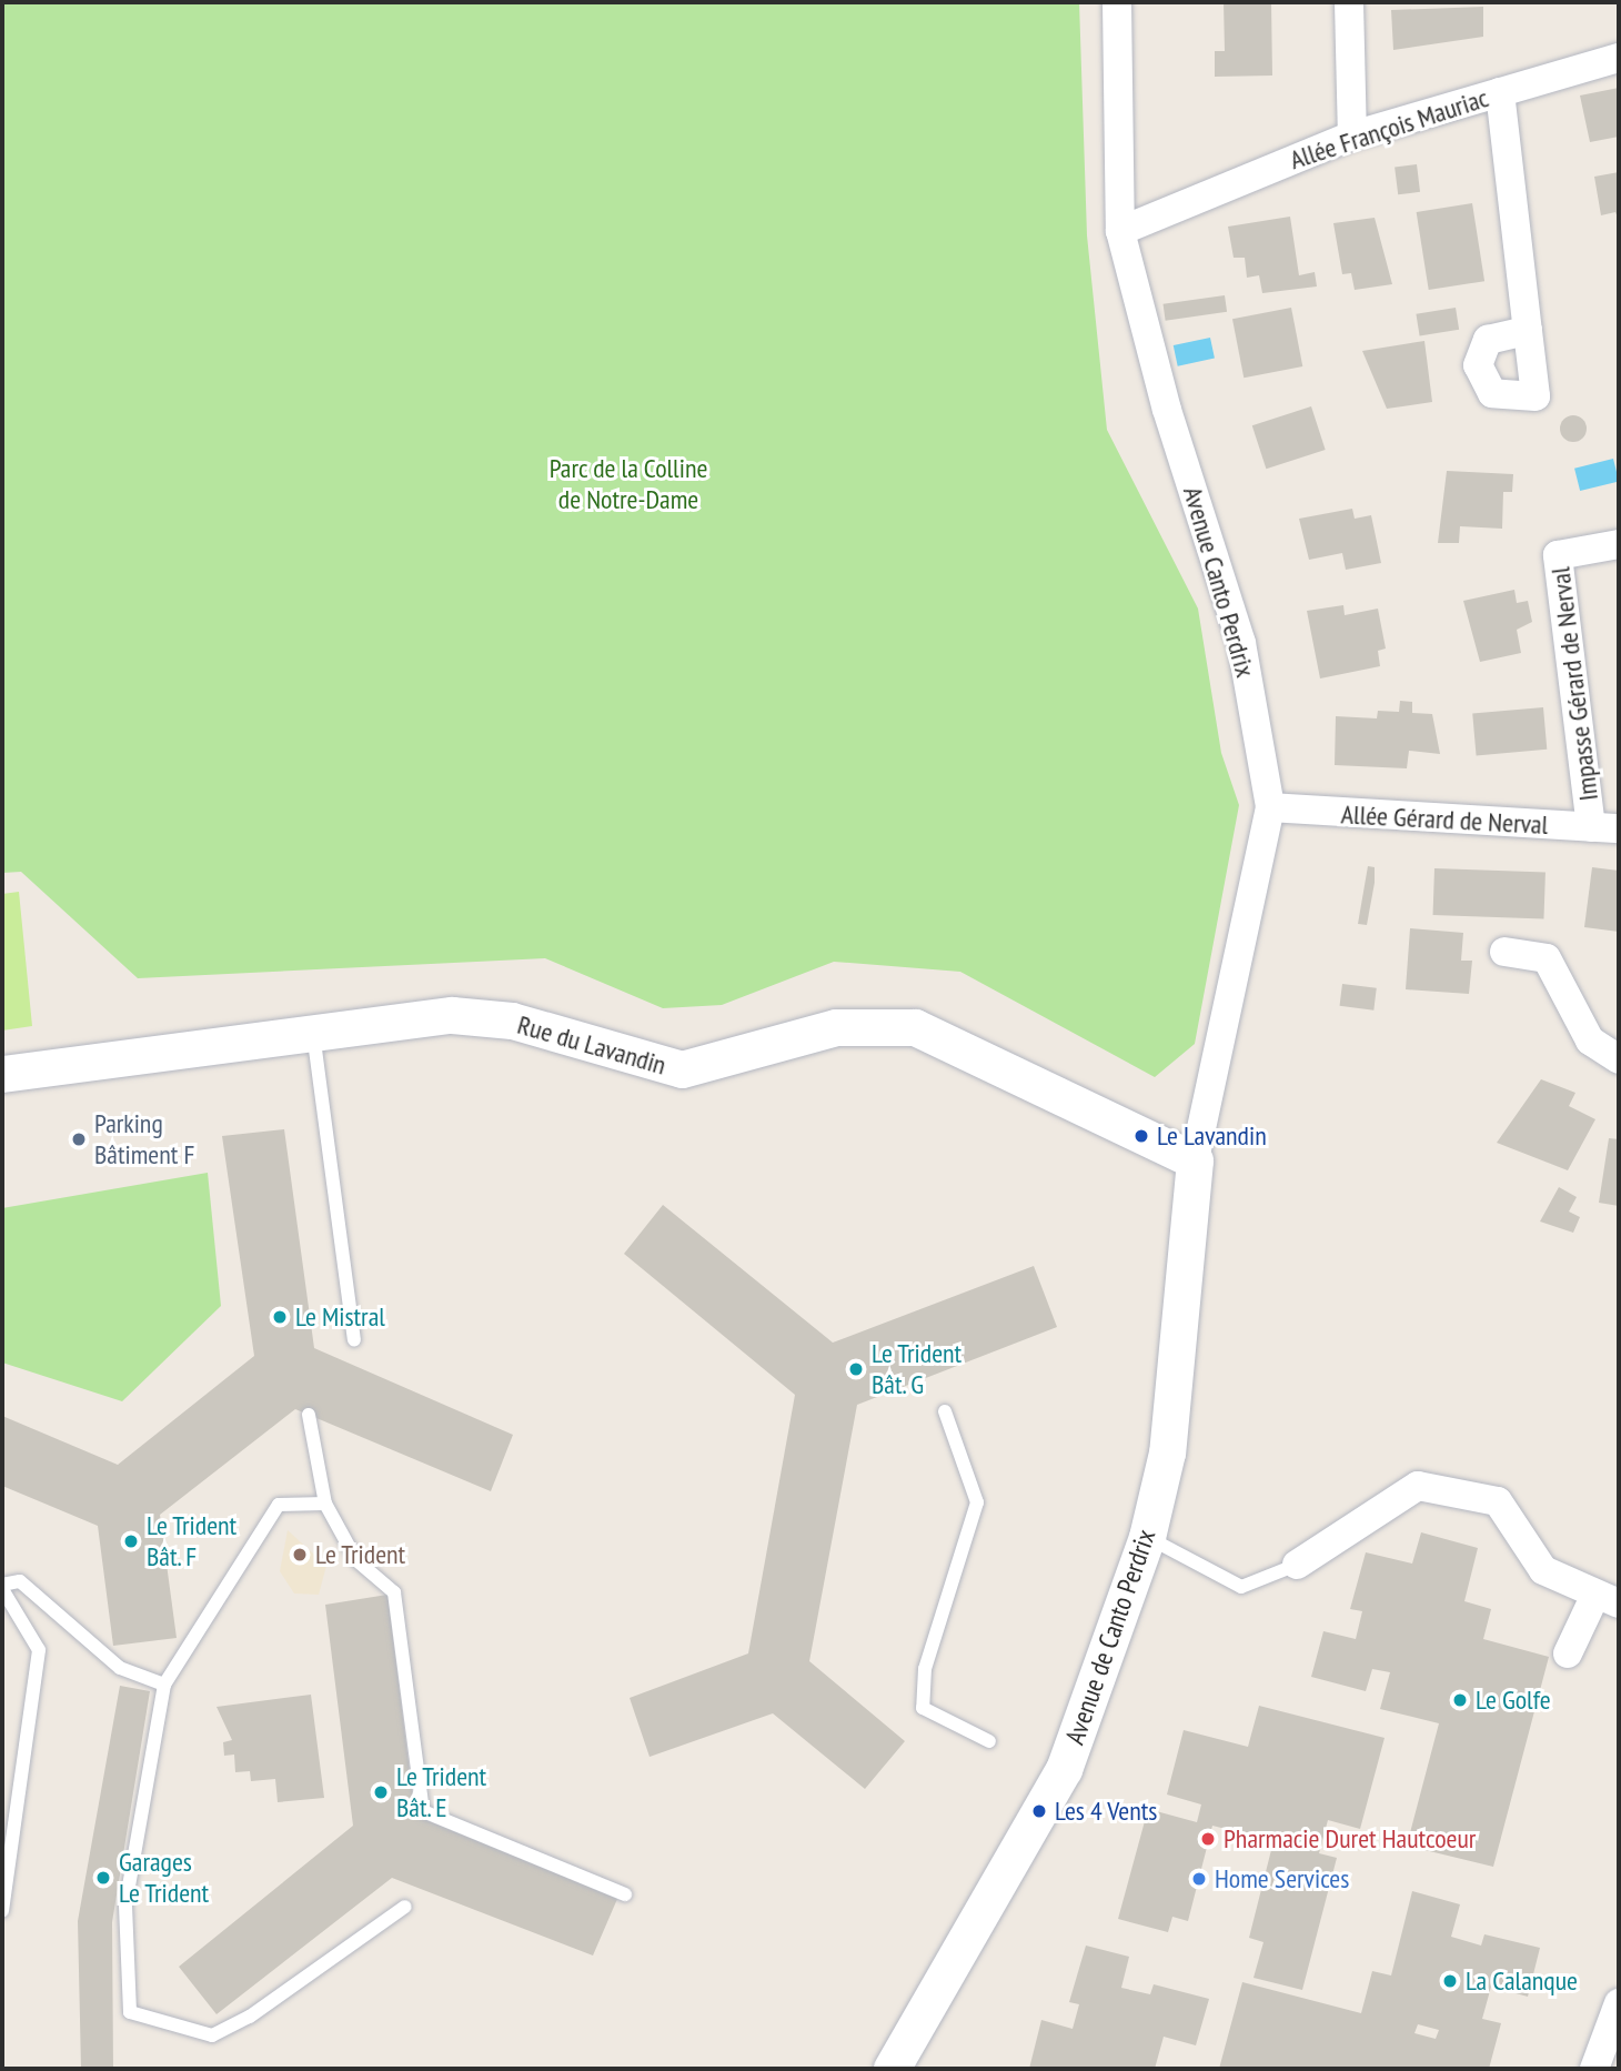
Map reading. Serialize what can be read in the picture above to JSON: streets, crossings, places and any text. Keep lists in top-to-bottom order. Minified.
{"streets":{"street":["Allée François Mauriac","Avenue Canto Perdrix","Impasse Gérard de Nerval","Allée Gérard de Nerval","Rue du Lavandin","Avenue de Canto Perdrix"]},"crossings":[["Allée François Mauriac","Avenue Canto Perdrix"],["Avenue Canto Perdrix","Allée Gérard de Nerval"],["Avenue Canto Perdrix","Rue du Lavandin"],["Avenue Canto Perdrix","Avenue de Canto Perdrix"],["Impasse Gérard de Nerval","Allée Gérard de Nerval"],["Rue du Lavandin","Avenue de Canto Perdrix"]],"parks":["Parc de la Colline de Notre-Dame"],"places":["Le Lavandin","Parking Bâtiment F","Le Mistral","Le Trident Bât. G","Le Trident Bât. F","Le Trident","Le Golfe","Le Trident Bât. E","Les 4 Vents","Pharmacie Duret Hautcoeur","Garages Le Trident","Home Services","La Calanque"]}
